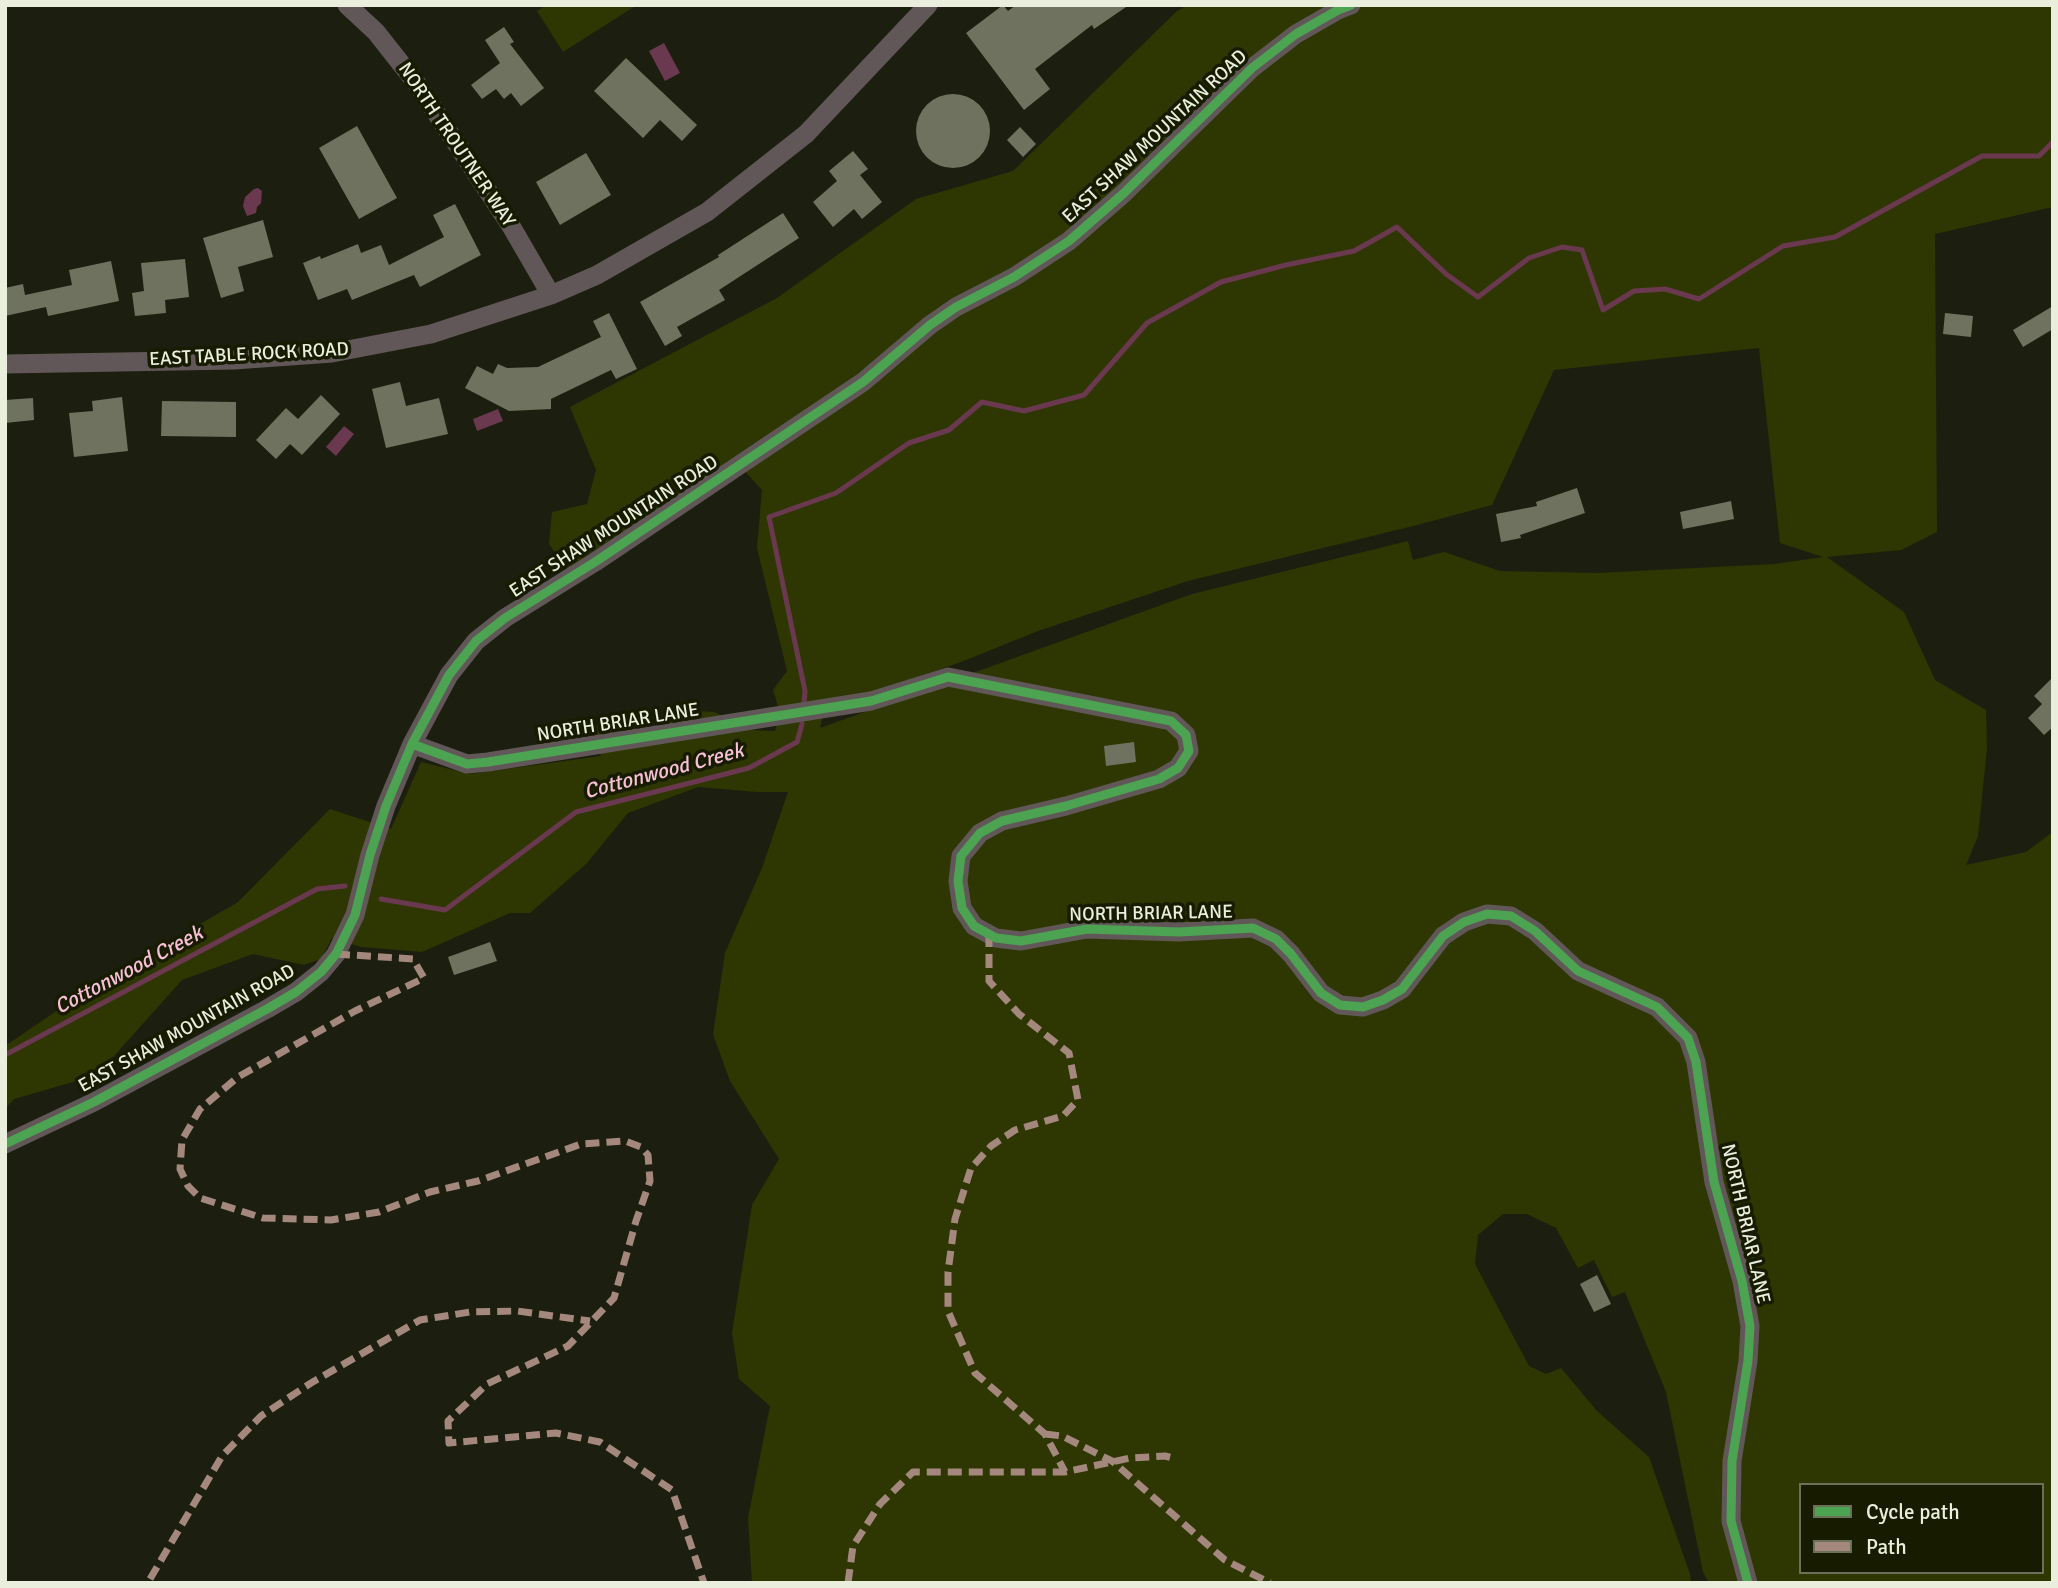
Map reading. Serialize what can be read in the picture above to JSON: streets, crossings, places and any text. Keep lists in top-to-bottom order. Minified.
{"streets":{"street":["EAST SHAW MOUNTAIN ROAD","NORTH TROUTNER WAY","EAST TABLE ROCK ROAD","NORTH BRIAR LANE"]},"crossings":[["EAST SHAW MOUNTAIN ROAD","NORTH BRIAR LANE"],["NORTH TROUTNER WAY","EAST TABLE ROCK ROAD"]],"water":["Cottonwood Creek"],"legend":["Cycle path","Path"]}
